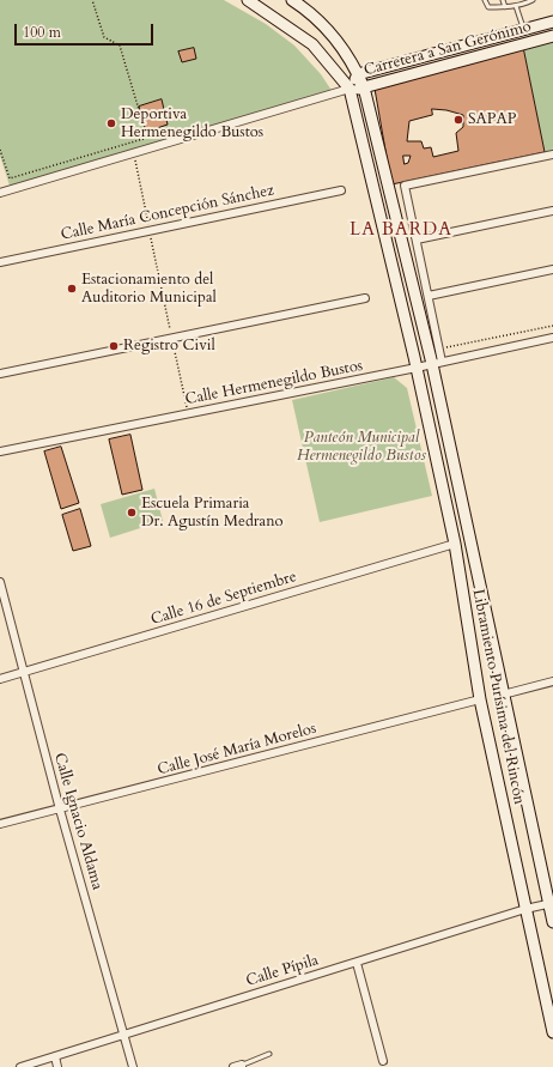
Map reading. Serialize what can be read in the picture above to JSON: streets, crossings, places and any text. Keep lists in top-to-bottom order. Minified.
{"streets":{"main road":["Carretera a San Gerónimo","Libramiento Purísima del Rincón"],"street":["Calle María Concepción Sánchez","Calle Hermenegildo Bustos","Calle 16 de Septiembre","Calle José María Morelos","Calle Ignacio Aldama","Calle Pípila"]},"crossings":[["Carretera a San Gerónimo","Libramiento Purísima del Rincón"],["Calle Hermenegildo Bustos","Libramiento Purísima del Rincón"],["Calle 16 de Septiembre","Libramiento Purísima del Rincón"],["Calle 16 de Septiembre","Calle Ignacio Aldama"],["Libramiento Purísima del Rincón","Calle José María Morelos"],["Libramiento Purísima del Rincón","Calle Pípila"],["Calle José María Morelos","Calle Ignacio Aldama"],["Calle Ignacio Aldama","Calle Pípila"]],"districts":["LA BARDA"],"parks":["Panteón Municipal Hermenegildo Bustos"],"places":["SAPAP","Deportiva Hermenegildo Bustos","Estacionamiento del Auditorio Municipal","Registro Civil","Escuela Primaria Dr. Agustín Medrano"],"scale_bar":"100 m"}
